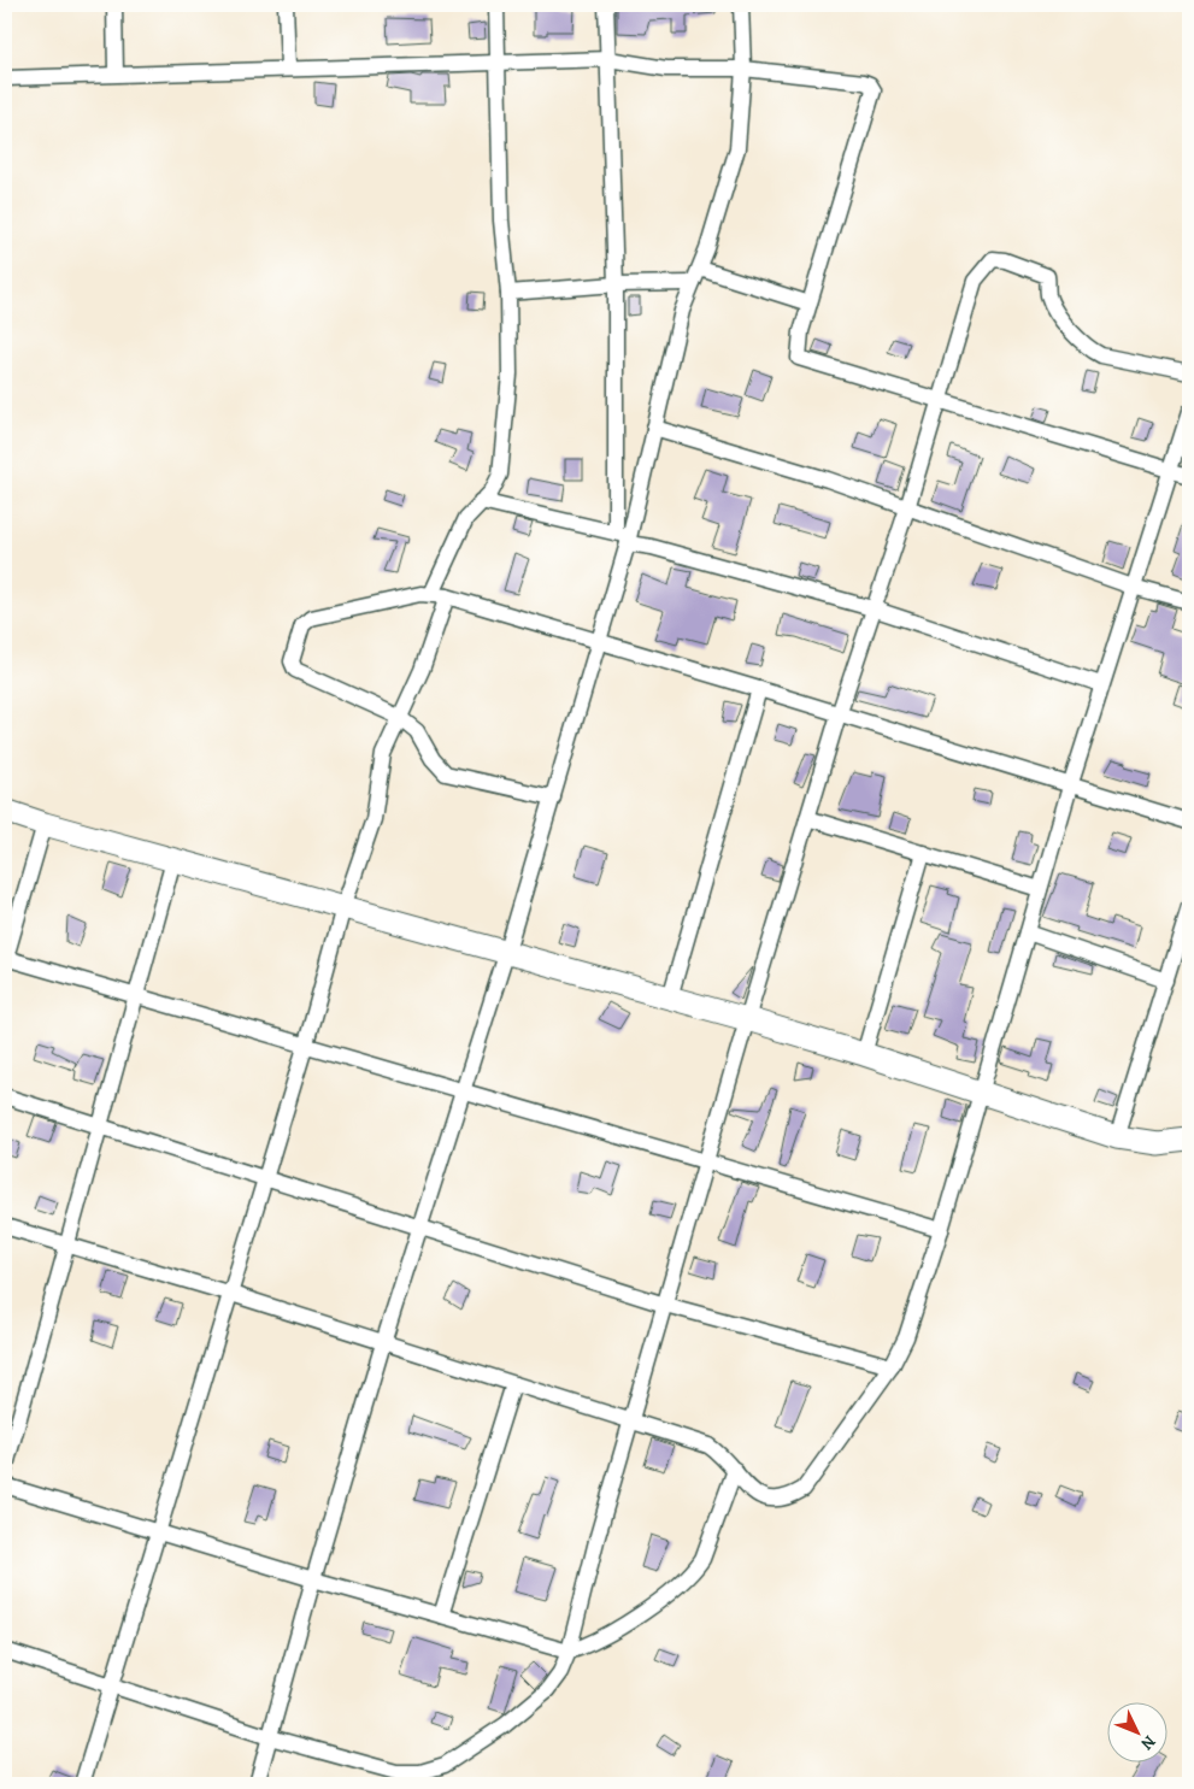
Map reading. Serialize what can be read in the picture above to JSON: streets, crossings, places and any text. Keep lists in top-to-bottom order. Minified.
{"north":"bottom right"}
